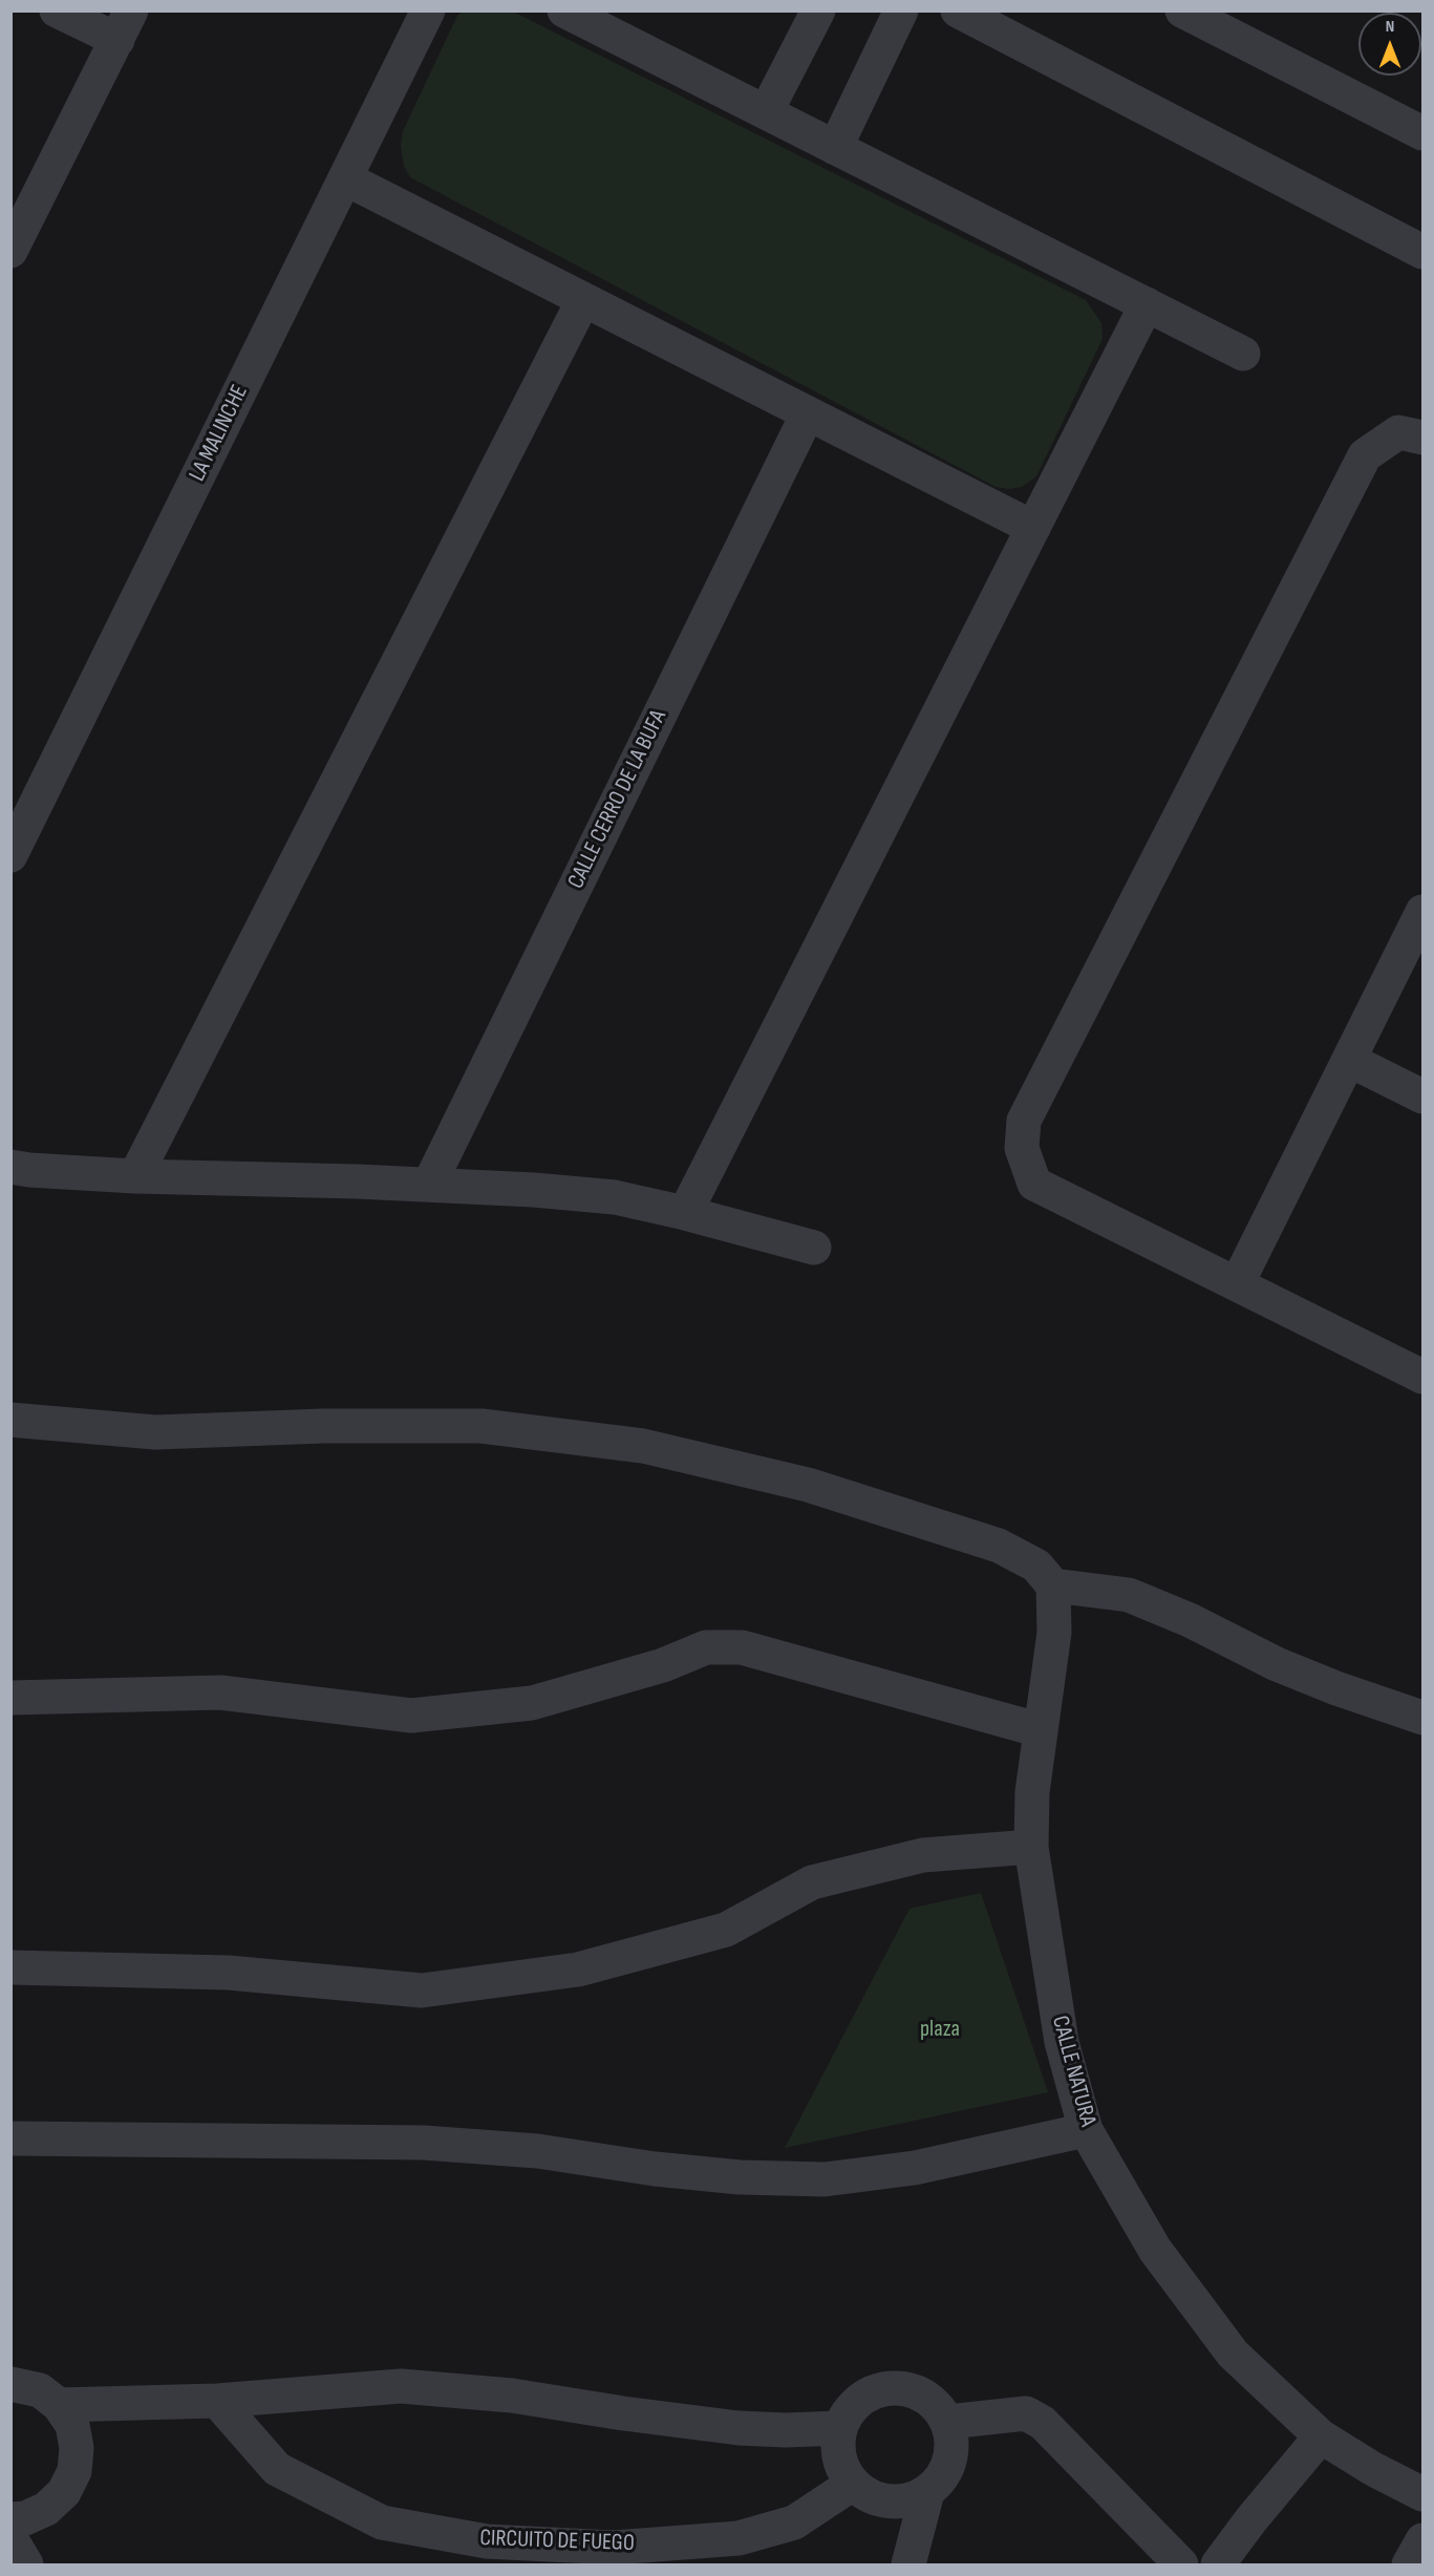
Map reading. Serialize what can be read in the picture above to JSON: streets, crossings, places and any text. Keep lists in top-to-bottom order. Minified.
{"streets":{"street":["LA MALINCHE","CALLE CERRO DE LA BUFA","CALLE NATURA","CIRCUITO DE FUEGO"]},"parks":["plaza"],"north":"top"}
